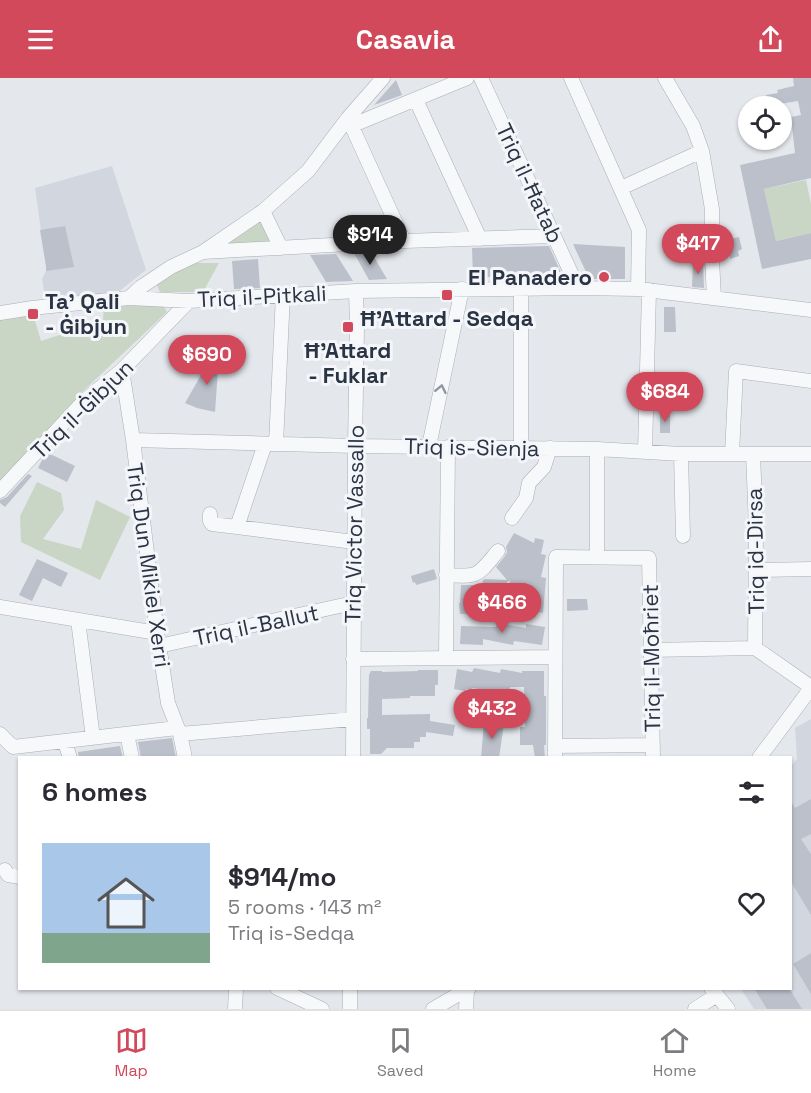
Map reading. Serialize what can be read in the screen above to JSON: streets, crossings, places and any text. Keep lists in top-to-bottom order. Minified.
{"streets":{"street":["Triq il-Ħatab","Triq il-Pitkali","Triq il-Ġibjun","Triq is-Sienja","Triq Victor Vassallo","Triq id-Dirsa","Triq Dun Mikiel Xerri","Triq il-Ballut","Triq il-Moħriet"]},"crossings":[["Triq il-Ħatab","Triq il-Pitkali"],["Triq il-Pitkali","Triq il-Ġibjun"],["Triq il-Pitkali","Triq Victor Vassallo"],["Triq il-Ġibjun","Triq Dun Mikiel Xerri"],["Triq is-Sienja","Triq Victor Vassallo"],["Triq is-Sienja","Triq id-Dirsa"],["Triq is-Sienja","Triq Dun Mikiel Xerri"],["Triq Victor Vassallo","Triq il-Ballut"],["Triq Dun Mikiel Xerri","Triq il-Ballut"]],"places":{"other":["El Panadero"],"transit":["Ħ'Attard - Sedqa","Ta' Qali - Ġibjun","Ħ'Attard - Fuklar"]},"page":{"header":"Casavia","price":["$914","$417","$690","$684","$466","$432"],"heading":"6 homes","list":[{"name":"$914/mo","note":"5 rooms · 143 m² · Triq is-Sedqa"}],"tabs":["Map","Saved","Home"]}}
